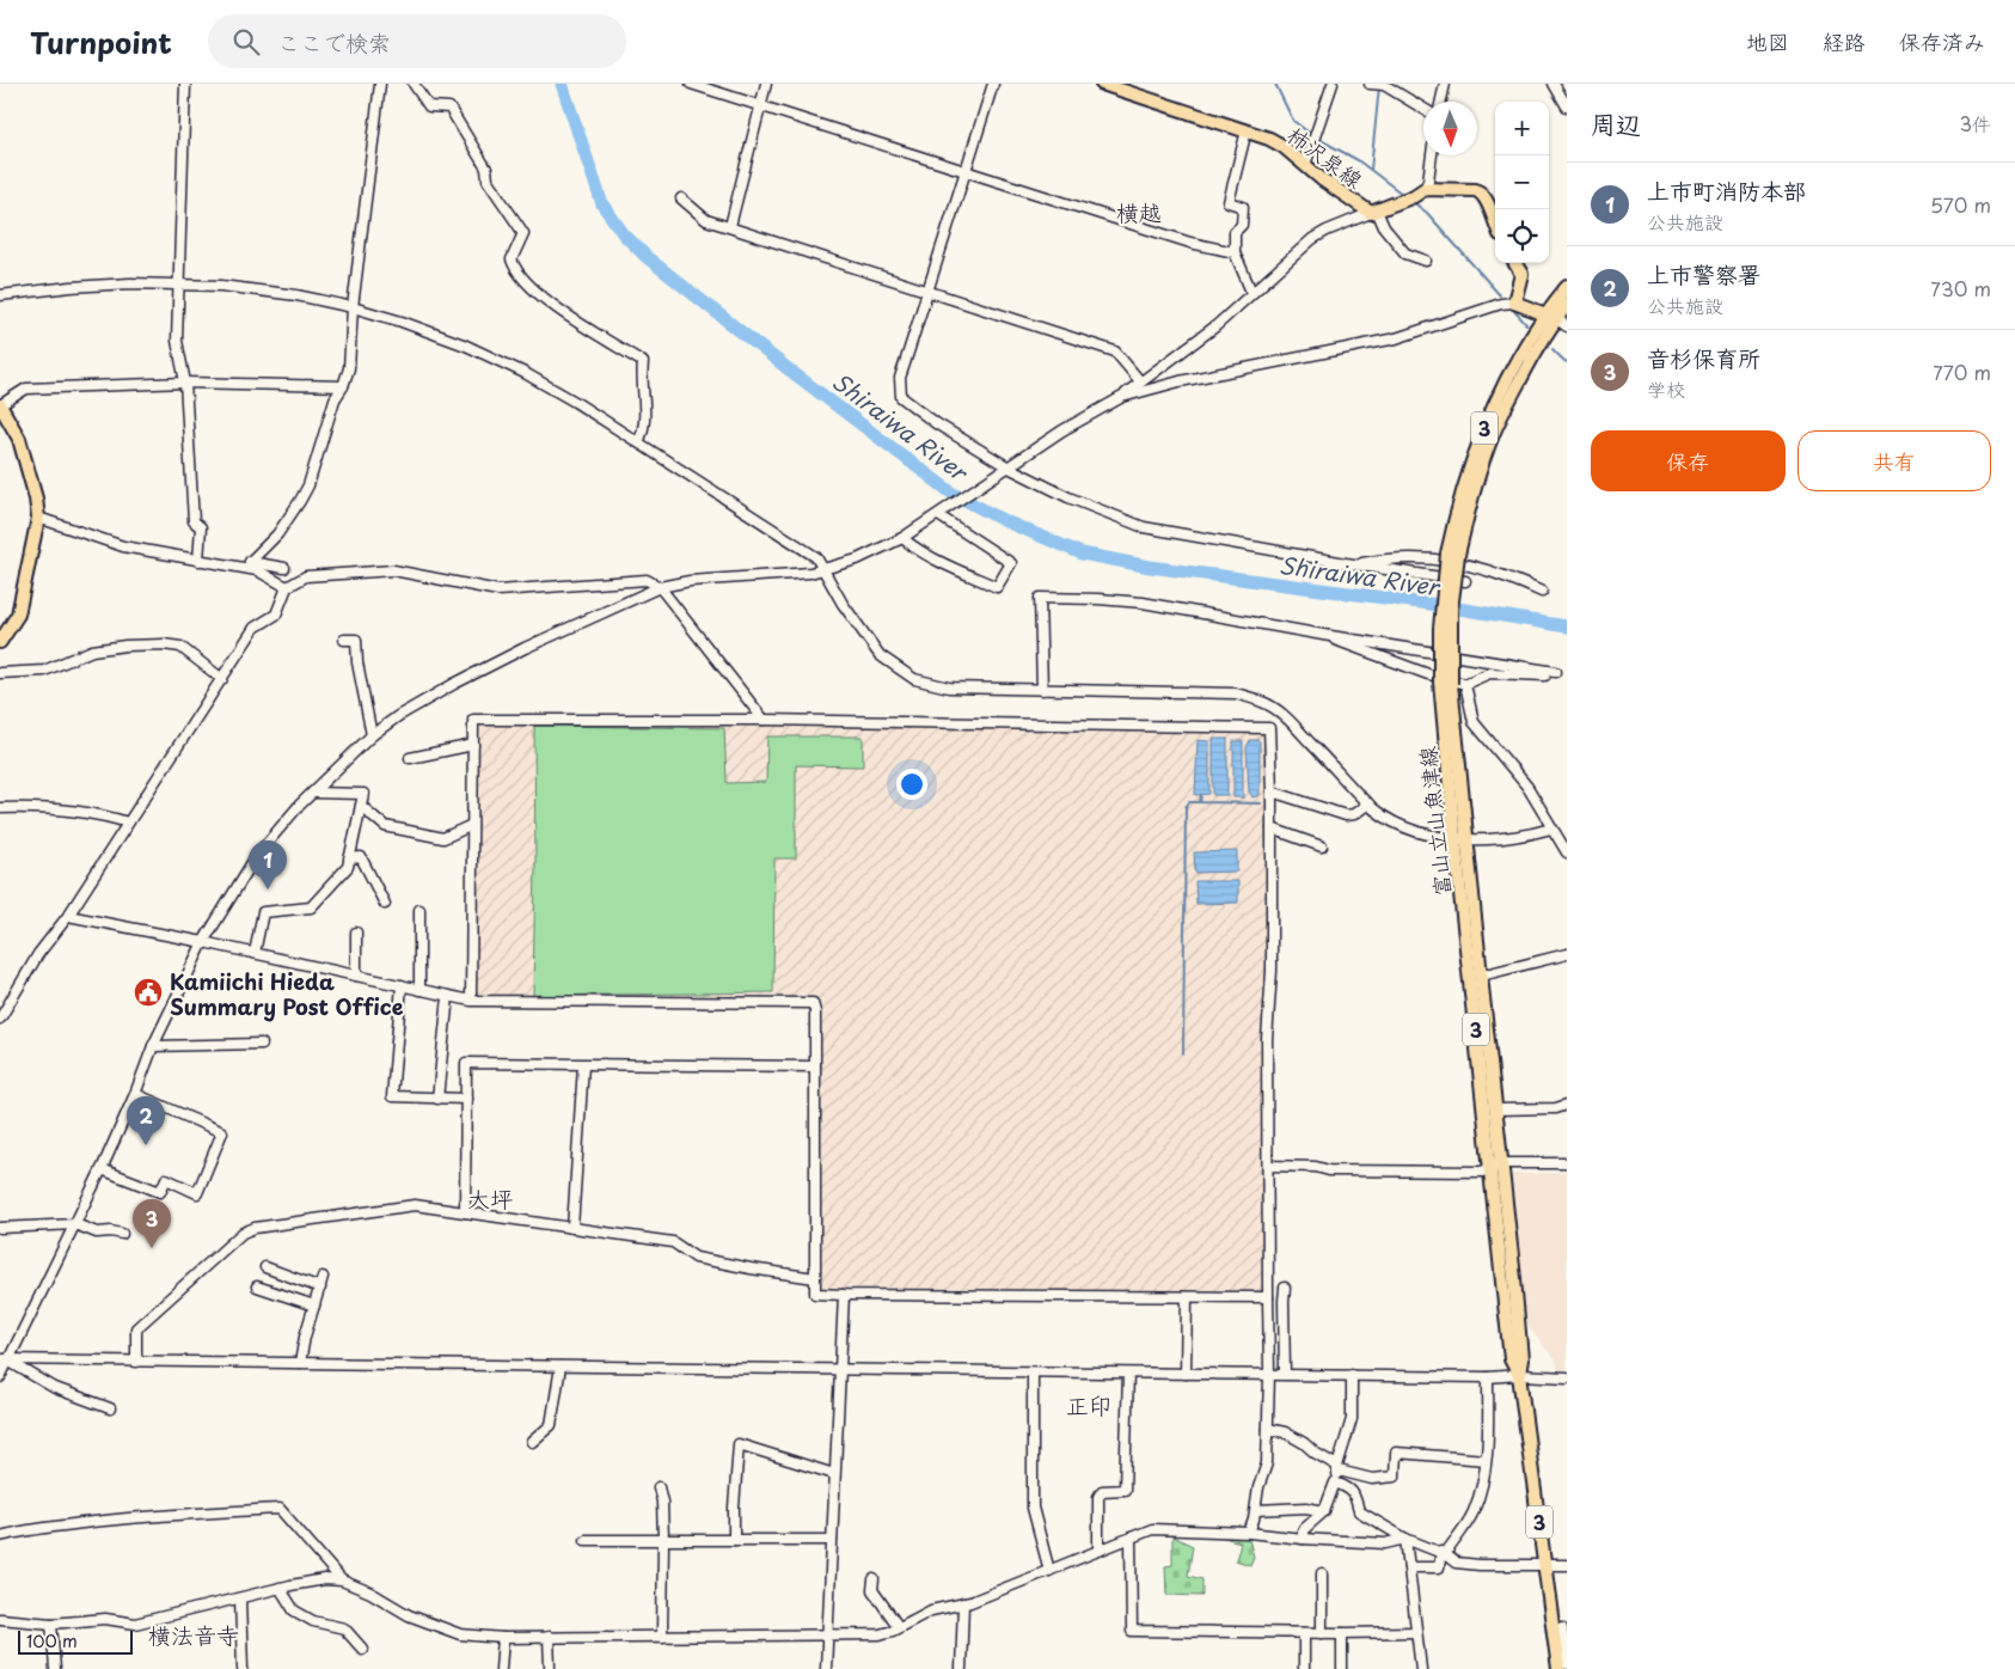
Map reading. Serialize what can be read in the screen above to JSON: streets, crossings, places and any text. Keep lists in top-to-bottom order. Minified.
{"streets":{"main road":["柿沢泉線","3","富山立山魚津線"]},"districts":["横越","大坪","正印","横法音寺"],"water":["Shiraiwa River"],"places":{"public building":["Kamiichi Hieda Summary Post Office"]},"scale_bar":"100 m","north":"bottom","page":{"header":"Turnpoint","search":"ここで検索","nav":["地図","経路","保存済み"],"heading":["周辺","3件"],"map_buttons":["+","−"],"list":[{"mark":"1","name":"上市町消防本部","note":"公共施設","value":"570 m"},{"mark":"2","name":"上市警察署","note":"公共施設","value":"730 m"},{"mark":"3","name":"音杉保育所","note":"学校","value":"770 m"}],"buttons":["保存","共有"],"pins":["1","2","3"],"scale":"100 m"}}
